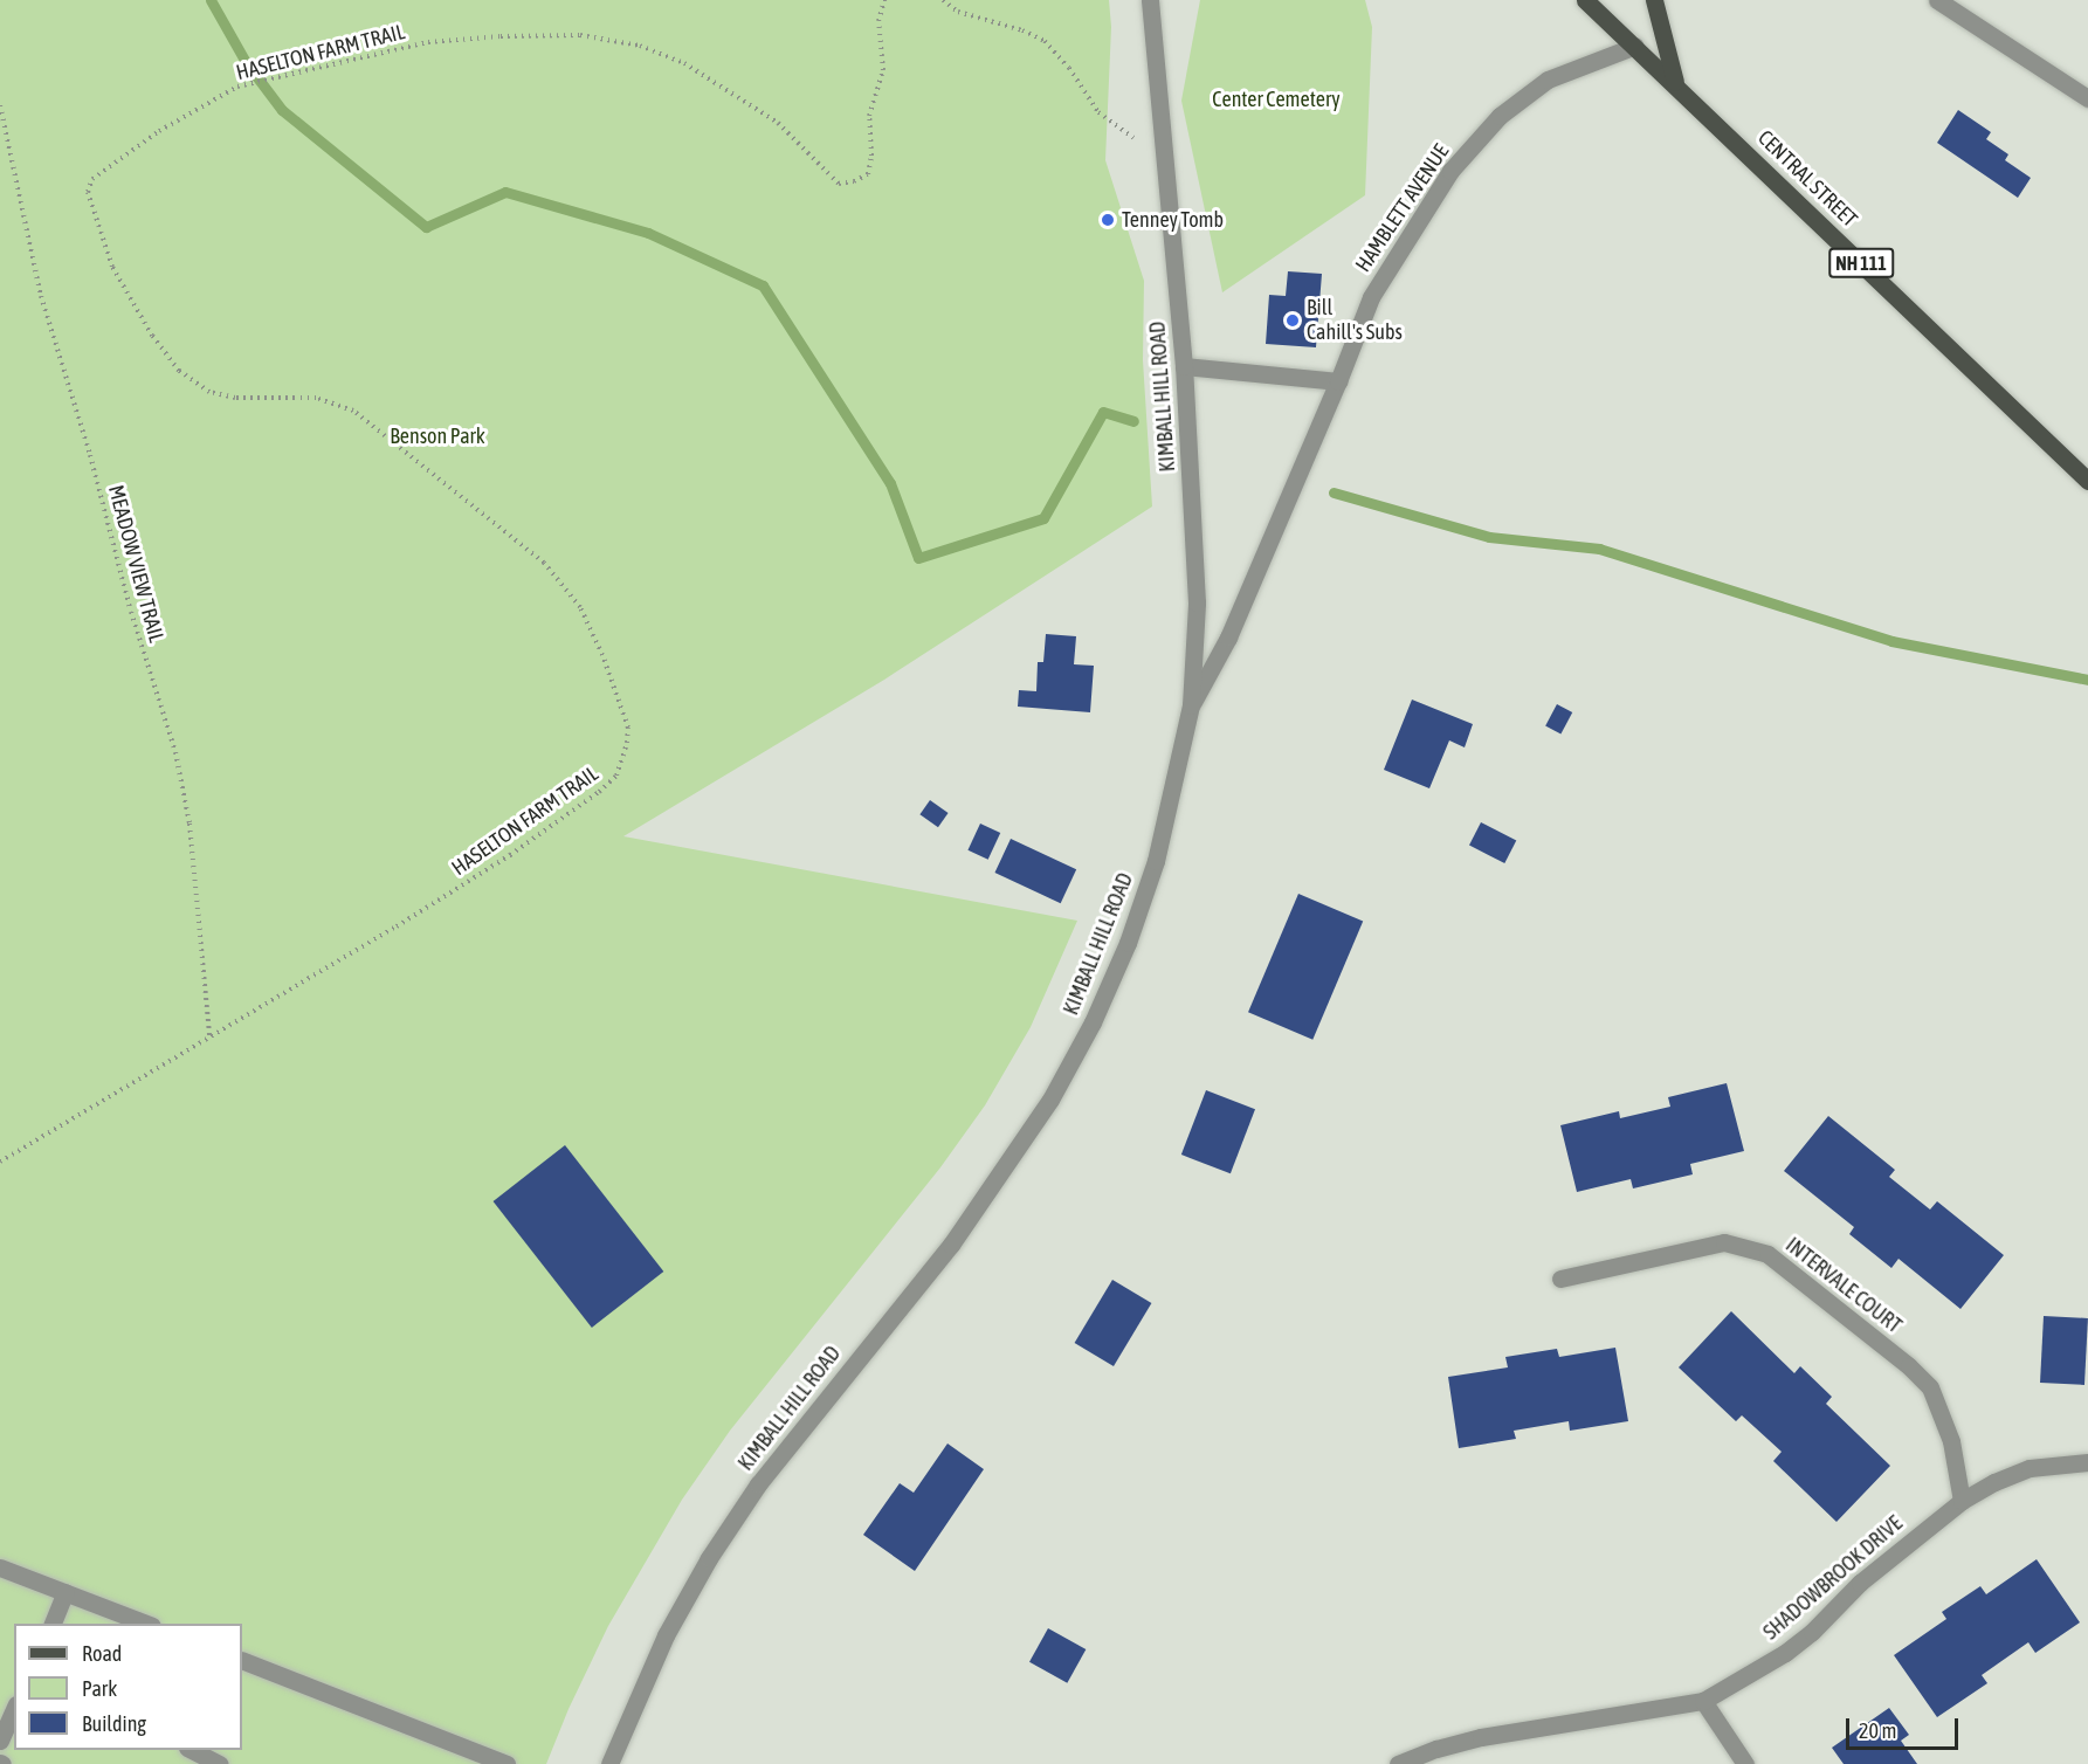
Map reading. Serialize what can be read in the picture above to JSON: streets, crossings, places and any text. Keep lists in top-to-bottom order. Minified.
{"streets":{"main road":["CENTRAL STREET","NH 111"],"street":["HAMBLETT AVENUE","KIMBALL HILL ROAD","INTERVALE COURT","SHADOWBROOK DRIVE"],"path":["HASELTON FARM TRAIL","MEADOW VIEW TRAIL"]},"crossings":[["HASELTON FARM TRAIL","MEADOW VIEW TRAIL"],["CENTRAL STREET","HAMBLETT AVENUE"],["HAMBLETT AVENUE","KIMBALL HILL ROAD"],["INTERVALE COURT","SHADOWBROOK DRIVE"]],"parks":["Center Cemetery","Benson Park"],"places":["Tenney Tomb","Bill Cahill's Subs"],"legend":["Road","Park","Building"],"scale_bar":"20 m"}
